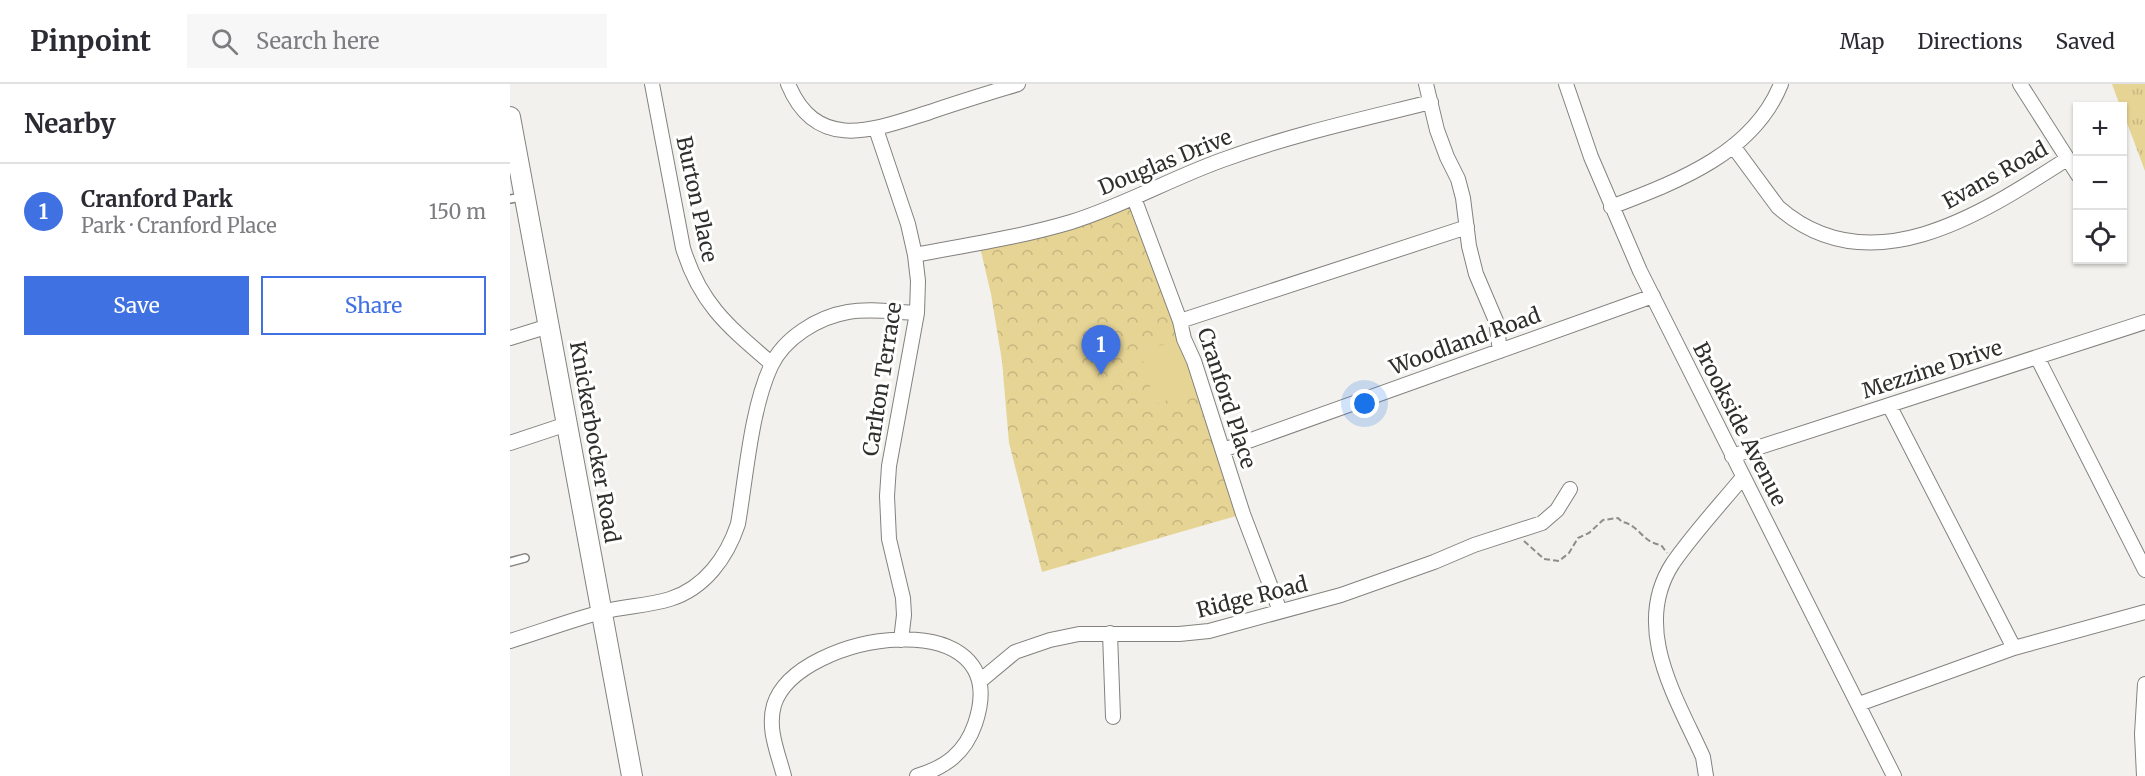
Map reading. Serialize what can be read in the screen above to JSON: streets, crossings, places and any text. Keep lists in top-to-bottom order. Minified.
{"streets":{"main road":["Knickerbocker Road"],"street":["Douglas Drive","Evans Road","Burton Place","Woodland Road","Mezzine Drive","Carlton Terrace","Cranford Place","Brookside Avenue","Ridge Road"]},"crossings":[["Douglas Drive","Carlton Terrace"],["Douglas Drive","Cranford Place"],["Woodland Road","Cranford Place"],["Woodland Road","Brookside Avenue"],["Mezzine Drive","Brookside Avenue"],["Cranford Place","Ridge Road"]],"page":{"header":"Pinpoint","search":"Search here","nav":["Map","Directions","Saved"],"heading":"Nearby","map_buttons":["+","−"],"list":[{"mark":"1","name":"Cranford Park","note":"Park · Cranford Place","value":"150 m"}],"buttons":["Save","Share"],"pins":"1"}}
